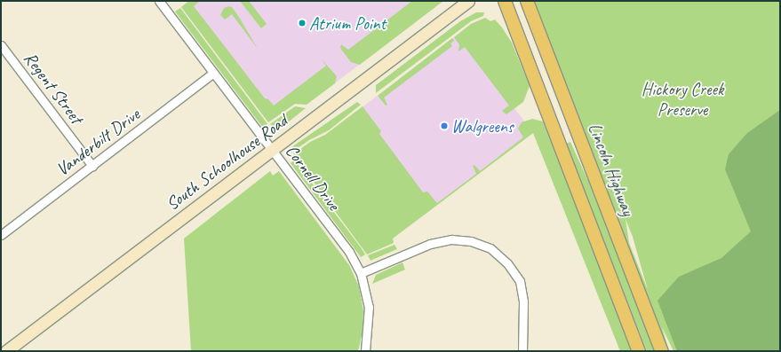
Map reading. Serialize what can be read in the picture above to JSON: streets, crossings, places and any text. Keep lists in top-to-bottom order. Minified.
{"streets":{"main road":["Lincoln Highway"],"street":["Regent Street","Vanderbilt Drive","South Schoolhouse Road","Cornell Drive"]},"crossings":[["Regent Street","Vanderbilt Drive"],["Vanderbilt Drive","Cornell Drive"],["South Schoolhouse Road","Cornell Drive"]],"parks":["Hickory Creek Preserve"],"places":["Atrium Point","Walgreens"]}
